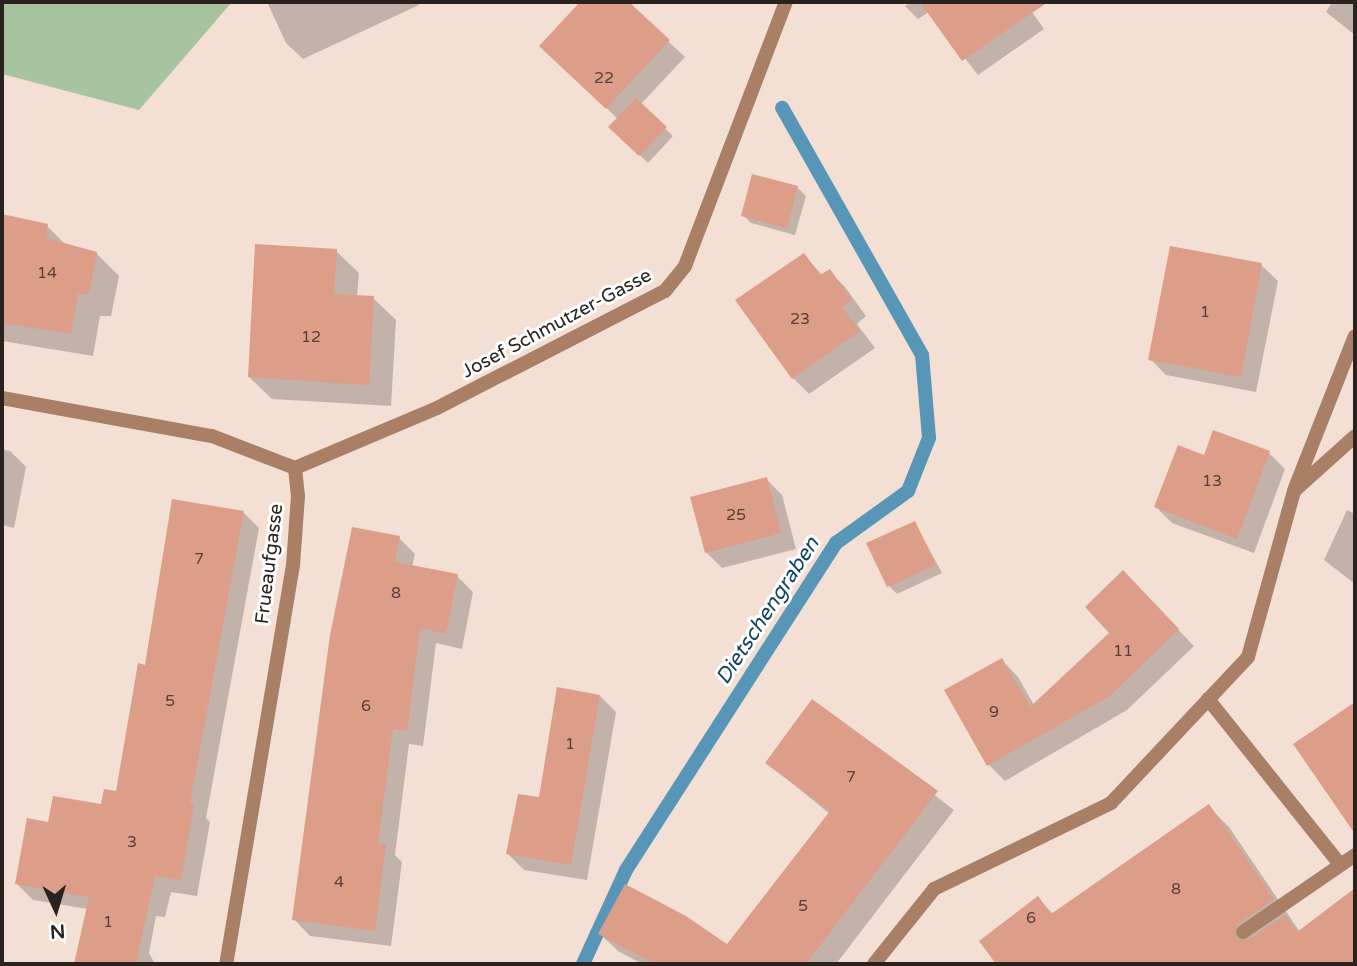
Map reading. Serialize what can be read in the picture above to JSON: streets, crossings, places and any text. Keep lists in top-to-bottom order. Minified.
{"streets":{"street":["Josef Schmutzer-Gasse","Frueaufgasse"]},"crossings":[["Josef Schmutzer-Gasse","Frueaufgasse"]],"water":["Dietschengraben"],"house_numbers":["22","14","1","23","12","13","25","7","8","11","5","6","9","1","7","3","4","8","5","6","1"],"north":"bottom"}
